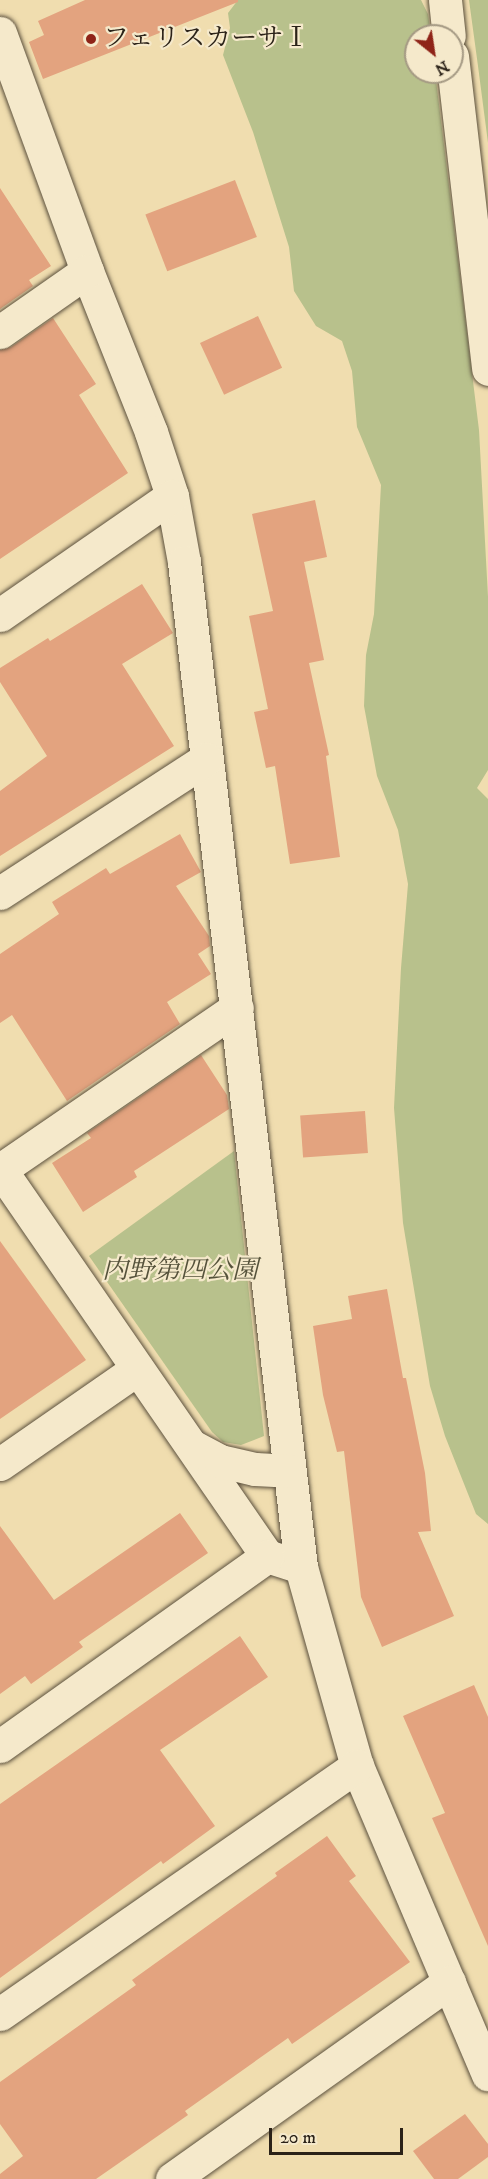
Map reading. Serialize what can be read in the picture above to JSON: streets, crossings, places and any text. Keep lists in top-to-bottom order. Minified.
{"parks":["内野第四公園"],"places":["フェリスカーサⅠ"],"scale_bar":"20 m","north":"bottom right"}
